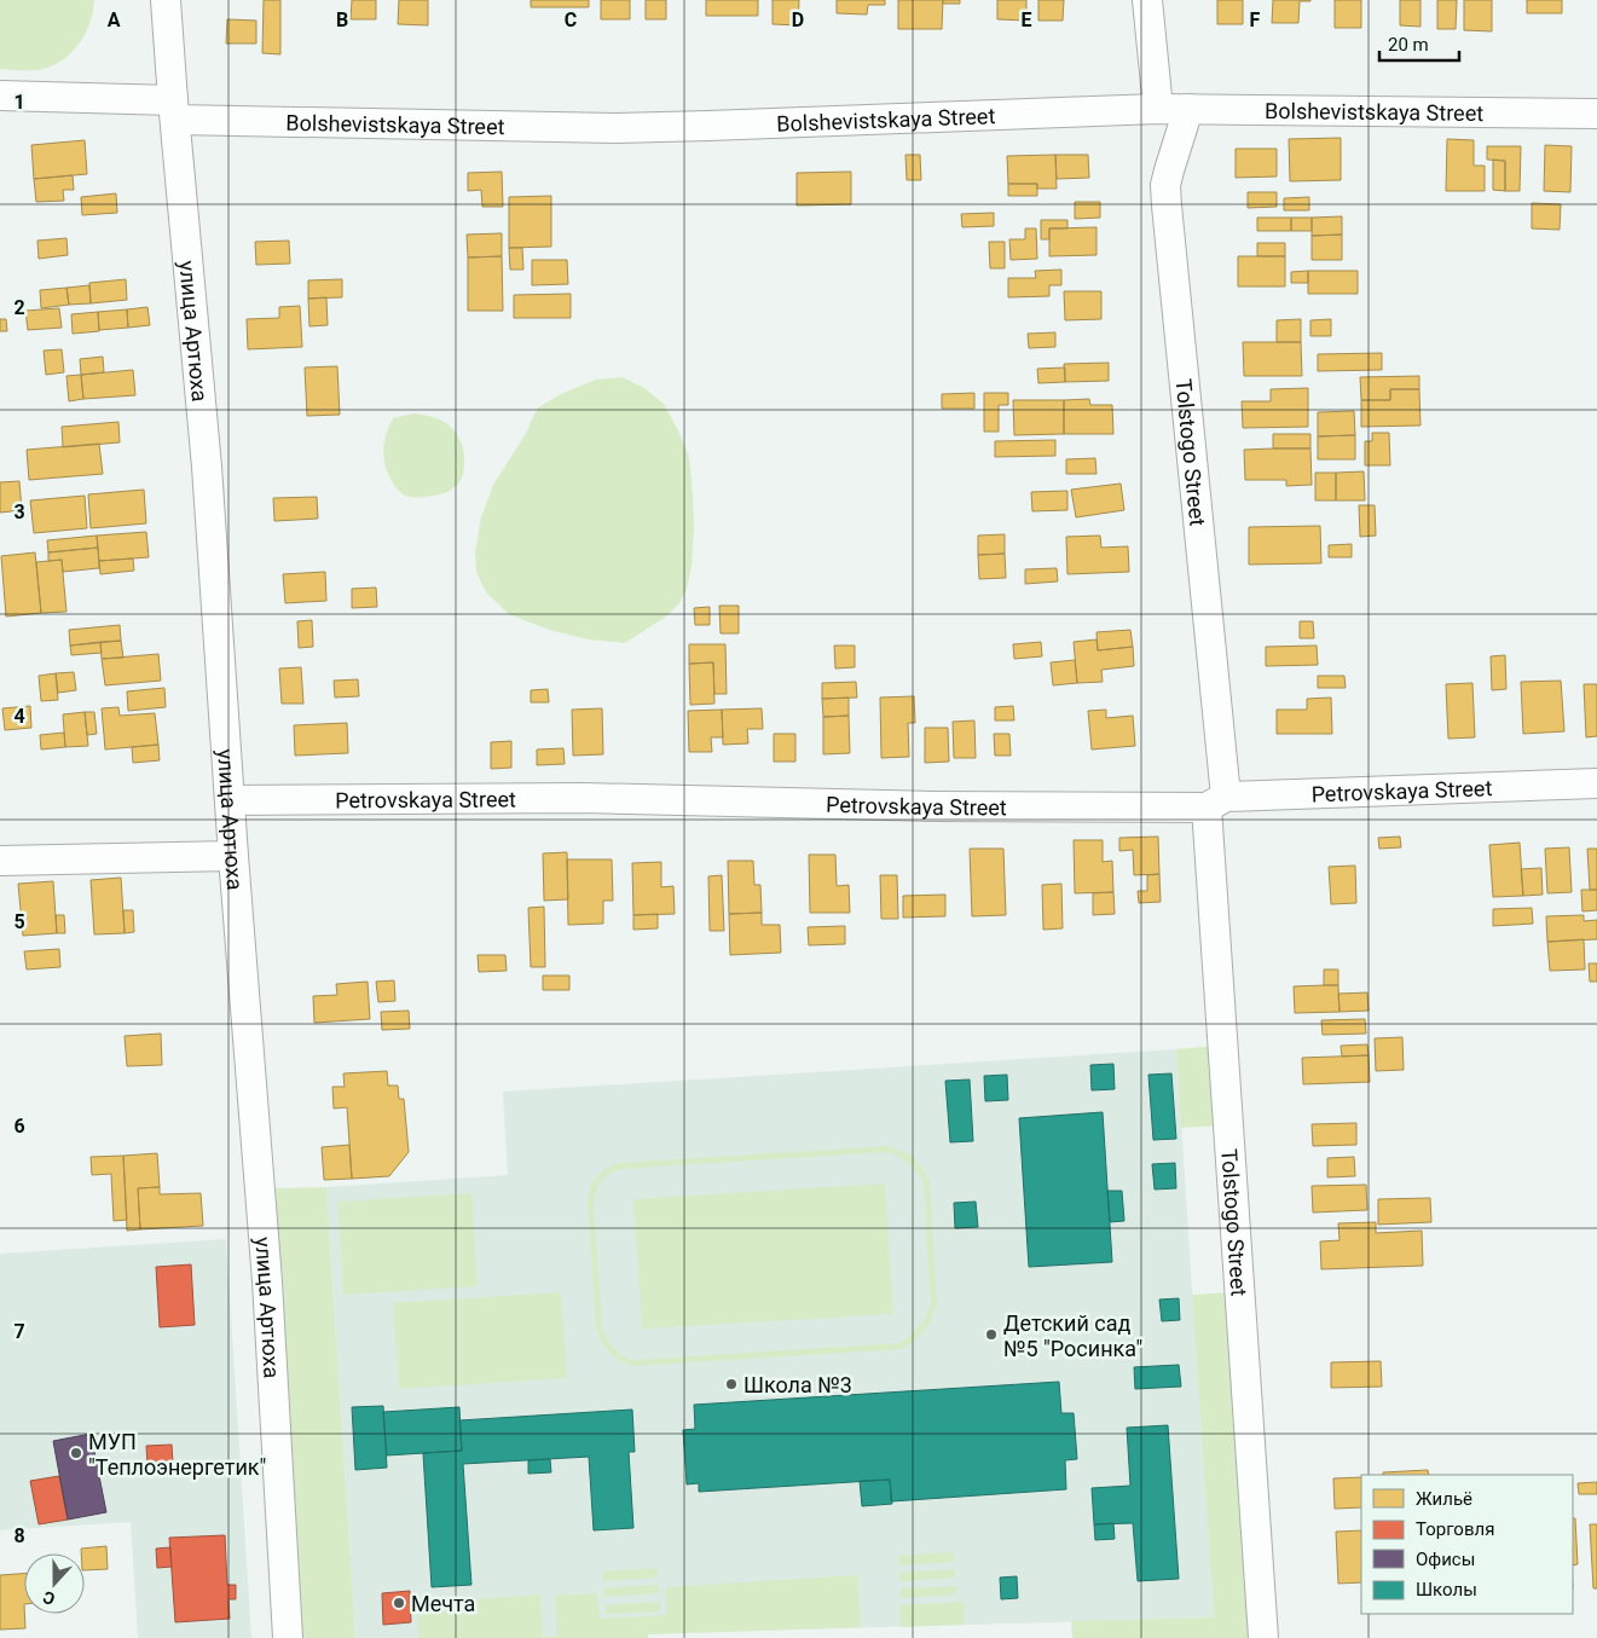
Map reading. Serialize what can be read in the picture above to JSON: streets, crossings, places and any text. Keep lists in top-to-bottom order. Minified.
{"streets":{"street":["Bolshevistskaya Street","улица Артюха","Tolstogo Street","Petrovskaya Street"]},"crossings":[["Bolshevistskaya Street","улица Артюха"],["Bolshevistskaya Street","Tolstogo Street"],["улица Артюха","Petrovskaya Street"],["Tolstogo Street","Petrovskaya Street"]],"places":["Детский сад №5 \"Росинка\"","Школа №3","МУП \"Теплоэнергетик\"","Мечта"],"legend":["Жильё","Торговля","Офисы","Школы"],"scale_bar":"20 m","north":"bottom","grid":{"columns":["A","B","C","D","E","F"],"rows":["1","2","3","4","5","6","7","8"]}}
